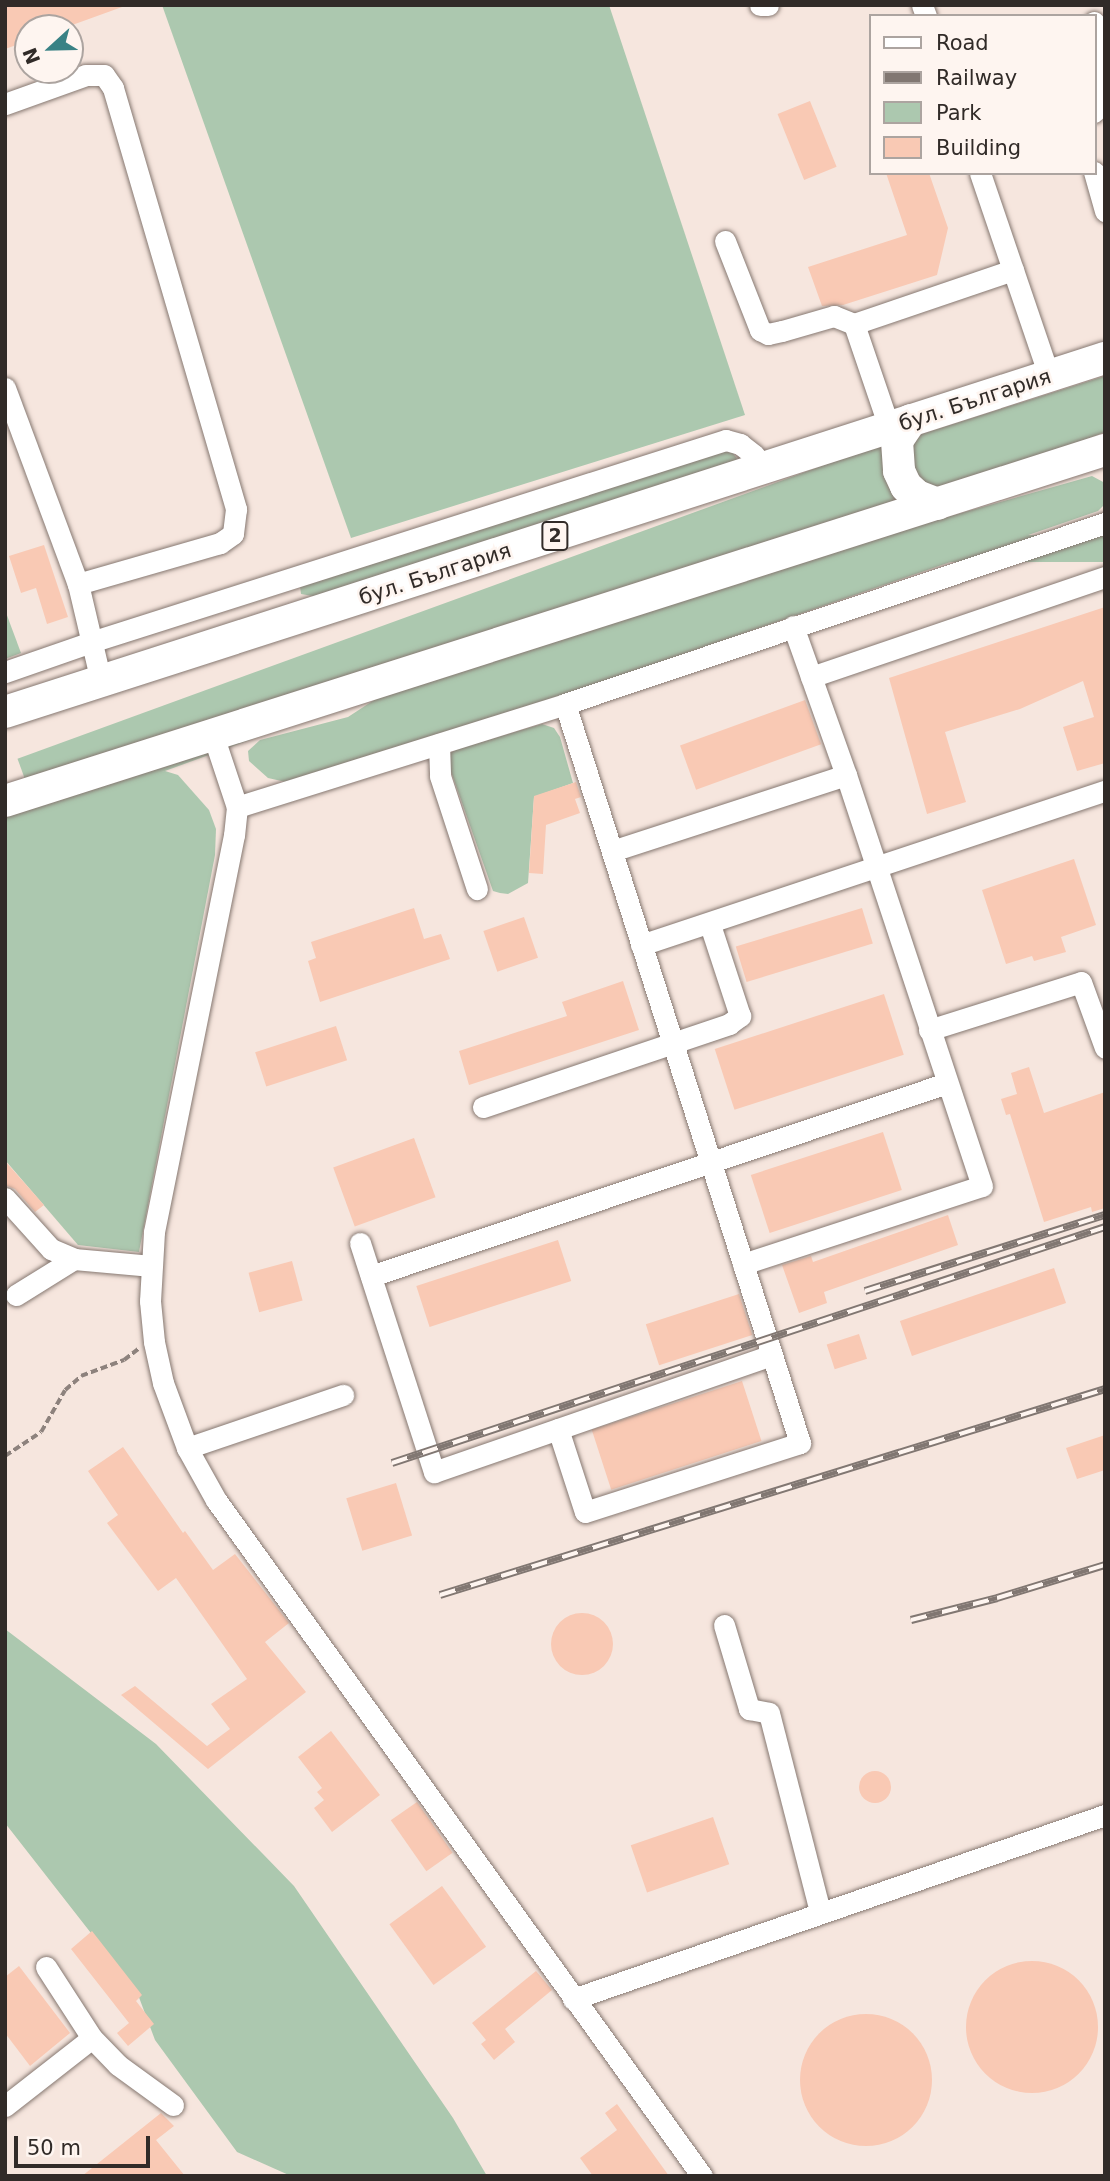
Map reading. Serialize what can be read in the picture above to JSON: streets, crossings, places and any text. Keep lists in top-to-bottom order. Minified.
{"streets":{"highway":["бул. България","2"]},"legend":["Road","Railway","Park","Building"],"scale_bar":"50 m","north":"left"}
